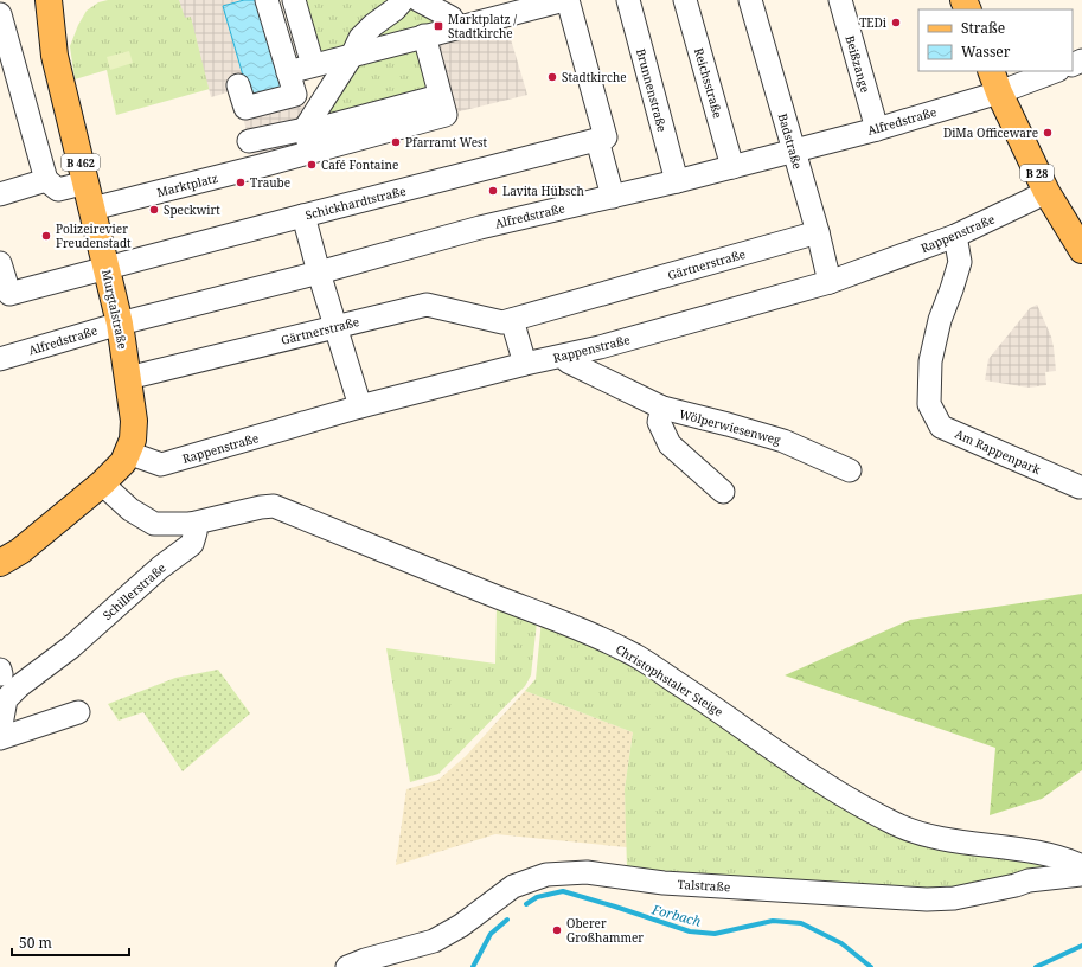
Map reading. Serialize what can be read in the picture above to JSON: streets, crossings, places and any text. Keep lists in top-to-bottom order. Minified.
{"streets":{"main road":["B 462","B 28","Murgtalstraße"],"street":["Beißzange","Reichsstraße","Brunnenstraße","Alfredstraße","Badstraße","Marktplatz","Schickhardtstraße","Rappenstraße","Gärtnerstraße","Wölperwiesenweg","Am Rappenpark","Schillerstraße","Christophstaler Steige","Talstraße"]},"crossings":[["Beißzange","Alfredstraße"],["Reichsstraße","Alfredstraße"],["Brunnenstraße","Alfredstraße"],["Alfredstraße","Badstraße"],["Alfredstraße","B 28"],["Alfredstraße","Murgtalstraße"],["Badstraße","Rappenstraße"],["Badstraße","Gärtnerstraße"],["B 28","Rappenstraße"],["Marktplatz","Murgtalstraße"],["Schickhardtstraße","Murgtalstraße"],["Rappenstraße","Murgtalstraße"],["Rappenstraße","Wölperwiesenweg"],["Rappenstraße","Am Rappenpark"],["Gärtnerstraße","Murgtalstraße"],["Schillerstraße","Christophstaler Steige"]],"water":["Forbach"],"places":{"other":["TEDi","Stadtkirche","DiMa Officeware","Pfarramt West","Café Fontaine","Traube","Lavita Hübsch","Speckwirt","Polizeirevier Freudenstadt","Oberer Großhammer"],"transit":["Marktplatz / Stadtkirche"]},"legend":["Straße","Wasser"],"scale_bar":"50 m"}
